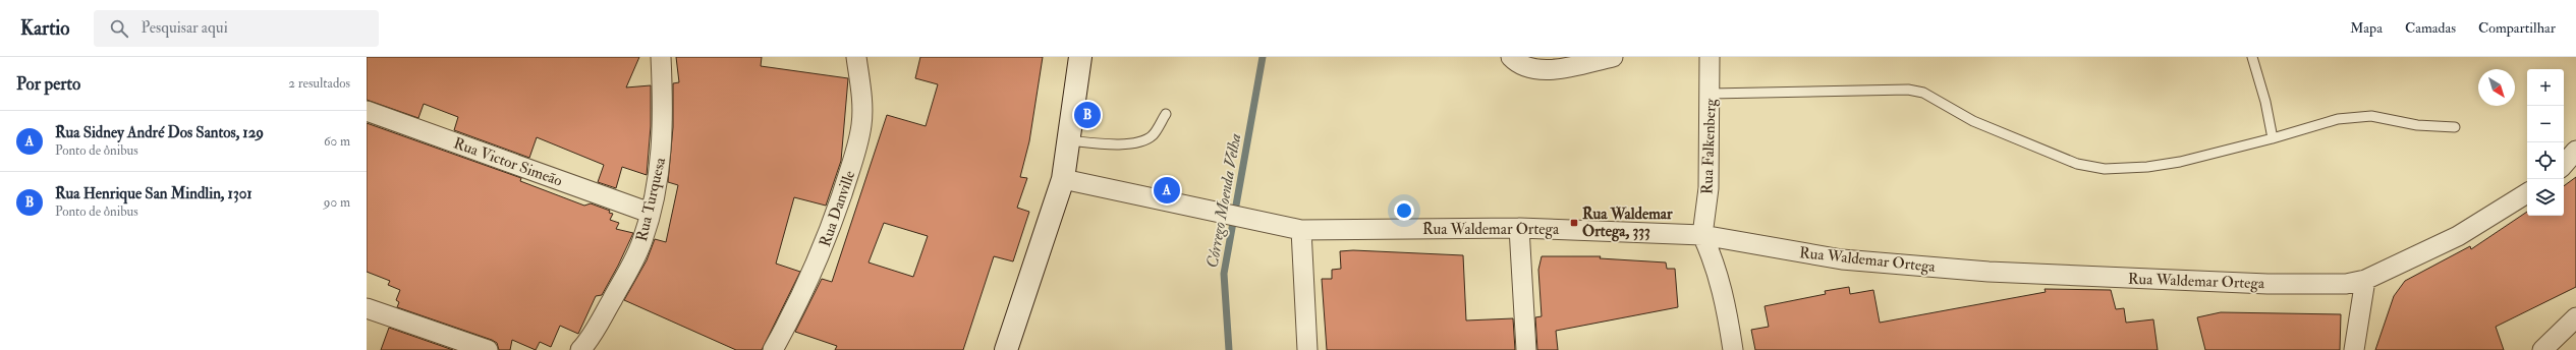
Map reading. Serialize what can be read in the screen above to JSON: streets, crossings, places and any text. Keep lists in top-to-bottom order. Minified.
{"streets":{"street":["Rua Falkenberg","Rua Victor Simeão","Rua Turquesa","Rua Danville","Rua Waldemar Ortega"]},"crossings":[["Rua Falkenberg","Rua Waldemar Ortega"],["Rua Victor Simeão","Rua Turquesa"]],"water":["Córrego Moenda Velha"],"places":{"transit":["Rua Waldemar Ortega, 333"]},"north":"bottom right","page":{"header":"Kartio","search":"Pesquisar aqui","nav":["Mapa","Camadas","Compartilhar"],"heading":["Por perto","2 resultados"],"map_buttons":["+","−"],"pins":["B","A"],"list":[{"mark":"A","name":"Rua Sidney André Dos Santos, 129","note":"Ponto de ônibus","value":"60 m"},{"mark":"B","name":"Rua Henrique San Mindlin, 1301","note":"Ponto de ônibus","value":"90 m"}]}}
